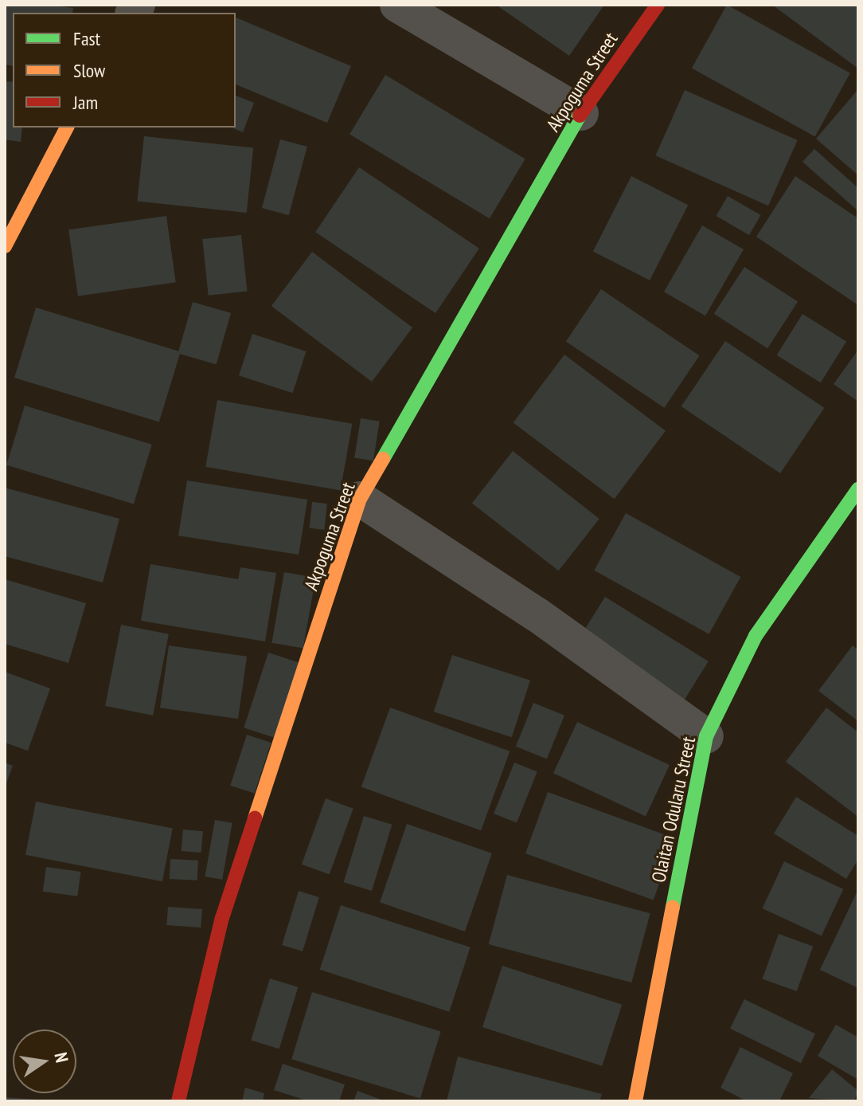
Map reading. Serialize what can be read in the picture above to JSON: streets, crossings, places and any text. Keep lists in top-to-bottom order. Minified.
{"streets":{"street":["Akpoguma Street","Olaitan Odularu Street"]},"legend":["Fast","Slow","Jam"],"north":"right"}
